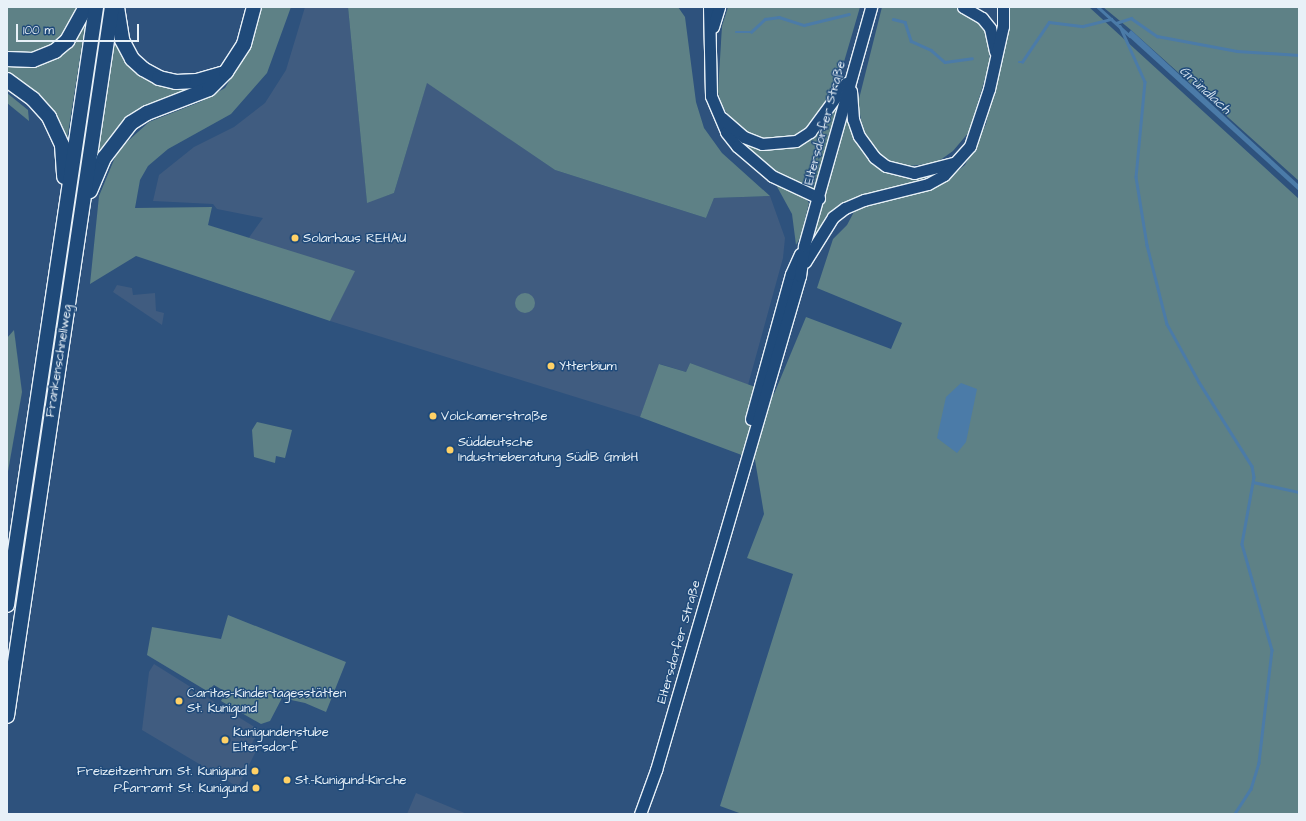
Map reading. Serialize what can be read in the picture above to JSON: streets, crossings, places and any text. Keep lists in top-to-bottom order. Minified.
{"streets":{"highway":["Frankenschnellweg"],"main road":["Eltersdorfer Straße"]},"water":["Gründlach"],"places":["Solarhaus REHAU","Ytterbium","Volckamerstraße","Süddeutsche Industrieberatung SüdIB GmbH","Caritas-Kindertagesstätten St. Kunigund","Kunigundenstube Eltersdorf","Freizeitzentrum St. Kunigund","St.-Kunigund-Kirche","Pfarramt St. Kunigund"],"scale_bar":"100 m"}
